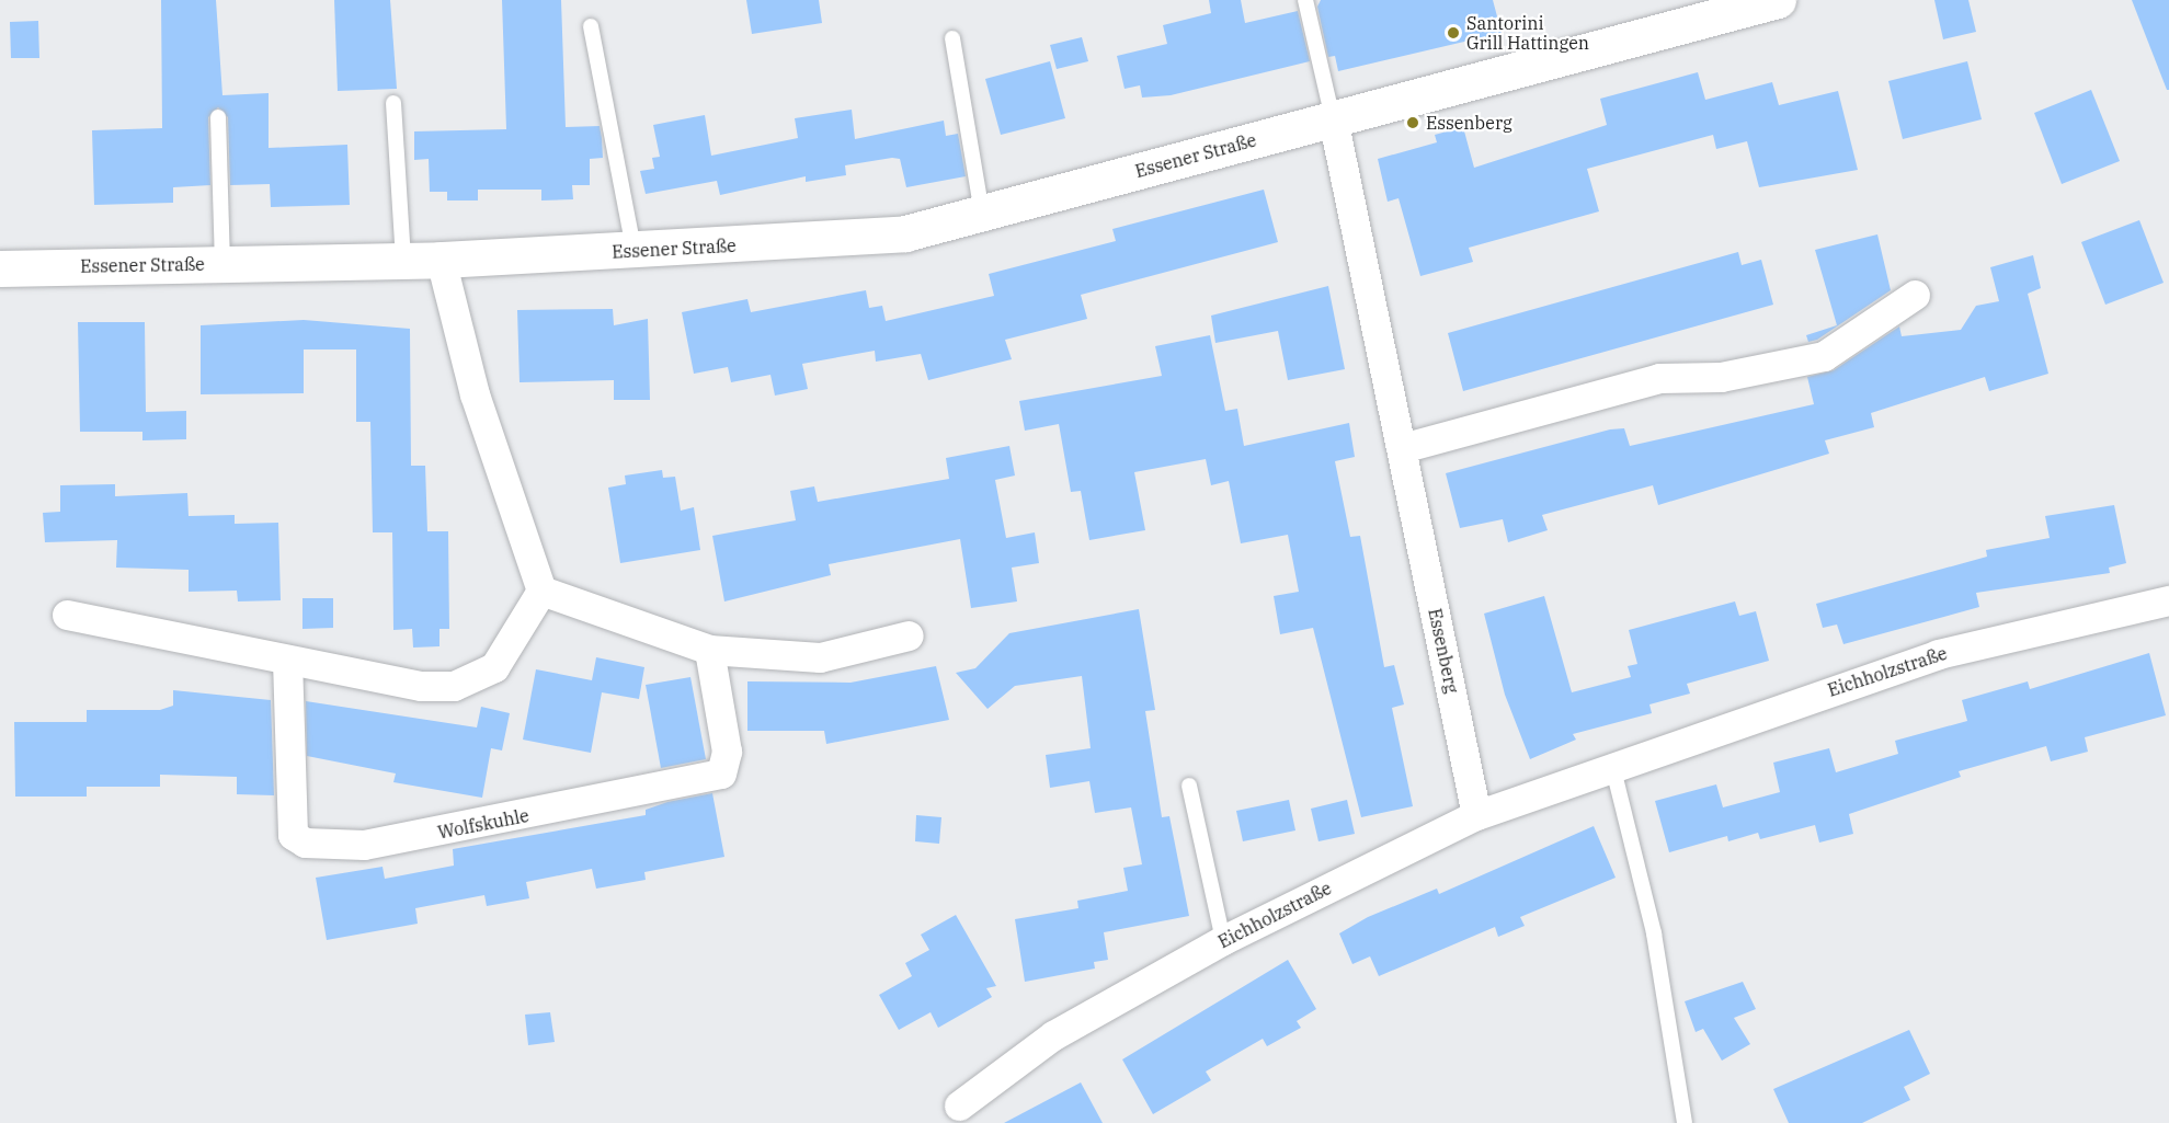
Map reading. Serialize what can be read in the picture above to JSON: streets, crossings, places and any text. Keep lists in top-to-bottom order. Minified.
{"streets":{"street":["Essener Straße","Essenberg","Eichholzstraße","Wolfskuhle"]},"crossings":[["Essener Straße","Essenberg"],["Essenberg","Eichholzstraße"]],"places":["Santorini Grill Hattingen","Essenberg"]}
